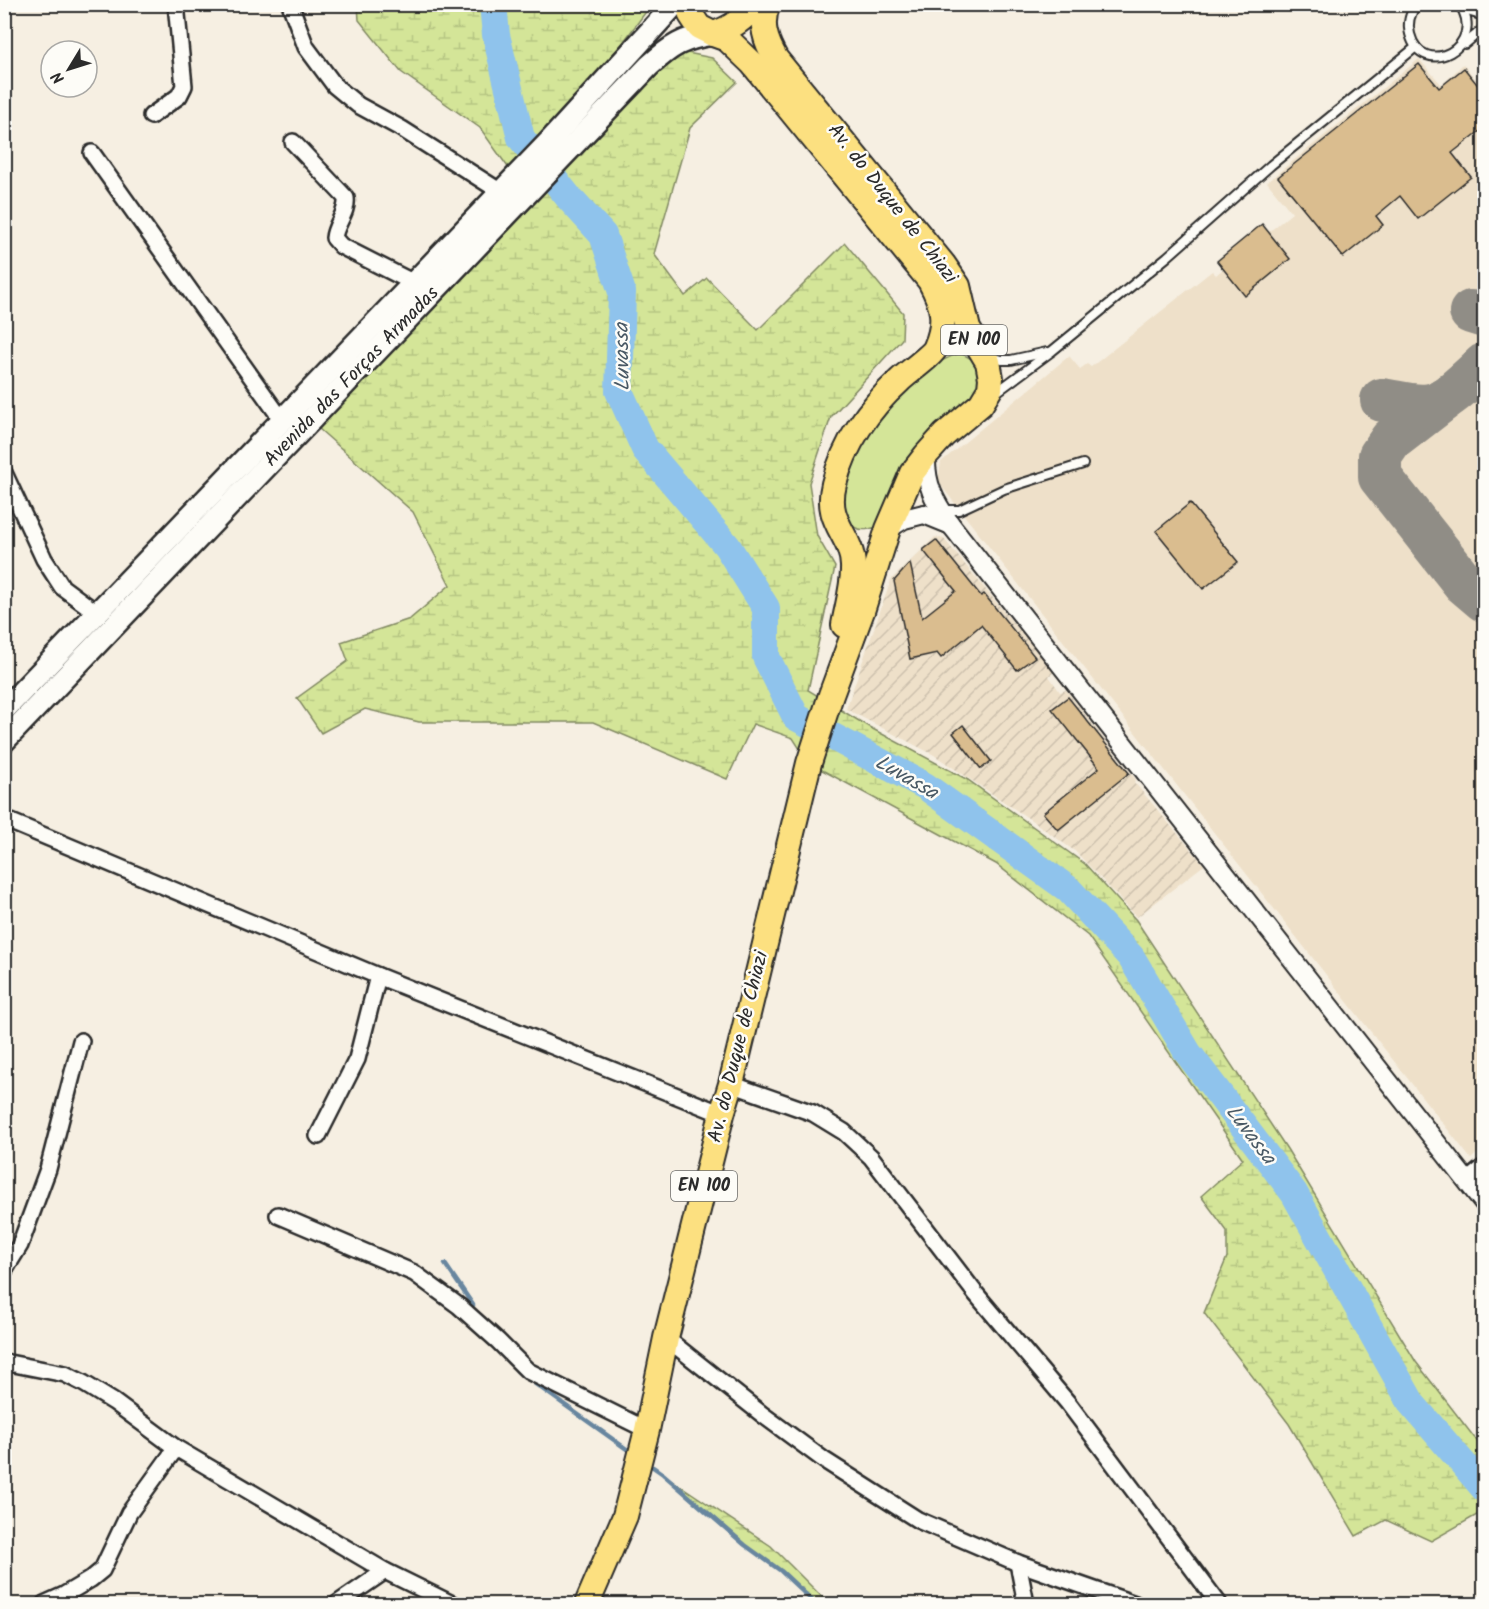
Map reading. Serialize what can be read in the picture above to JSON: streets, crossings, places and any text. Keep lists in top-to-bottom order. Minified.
{"streets":{"main road":["Av. do Duque de Chiazi","EN 100","Avenida das Forças Armadas"]},"crossings":[["Av. do Duque de Chiazi","EN 100"],["Av. do Duque de Chiazi","Avenida das Forças Armadas"],["EN 100","Avenida das Forças Armadas"]],"water":["Luvassa"],"north":"bottom left"}
